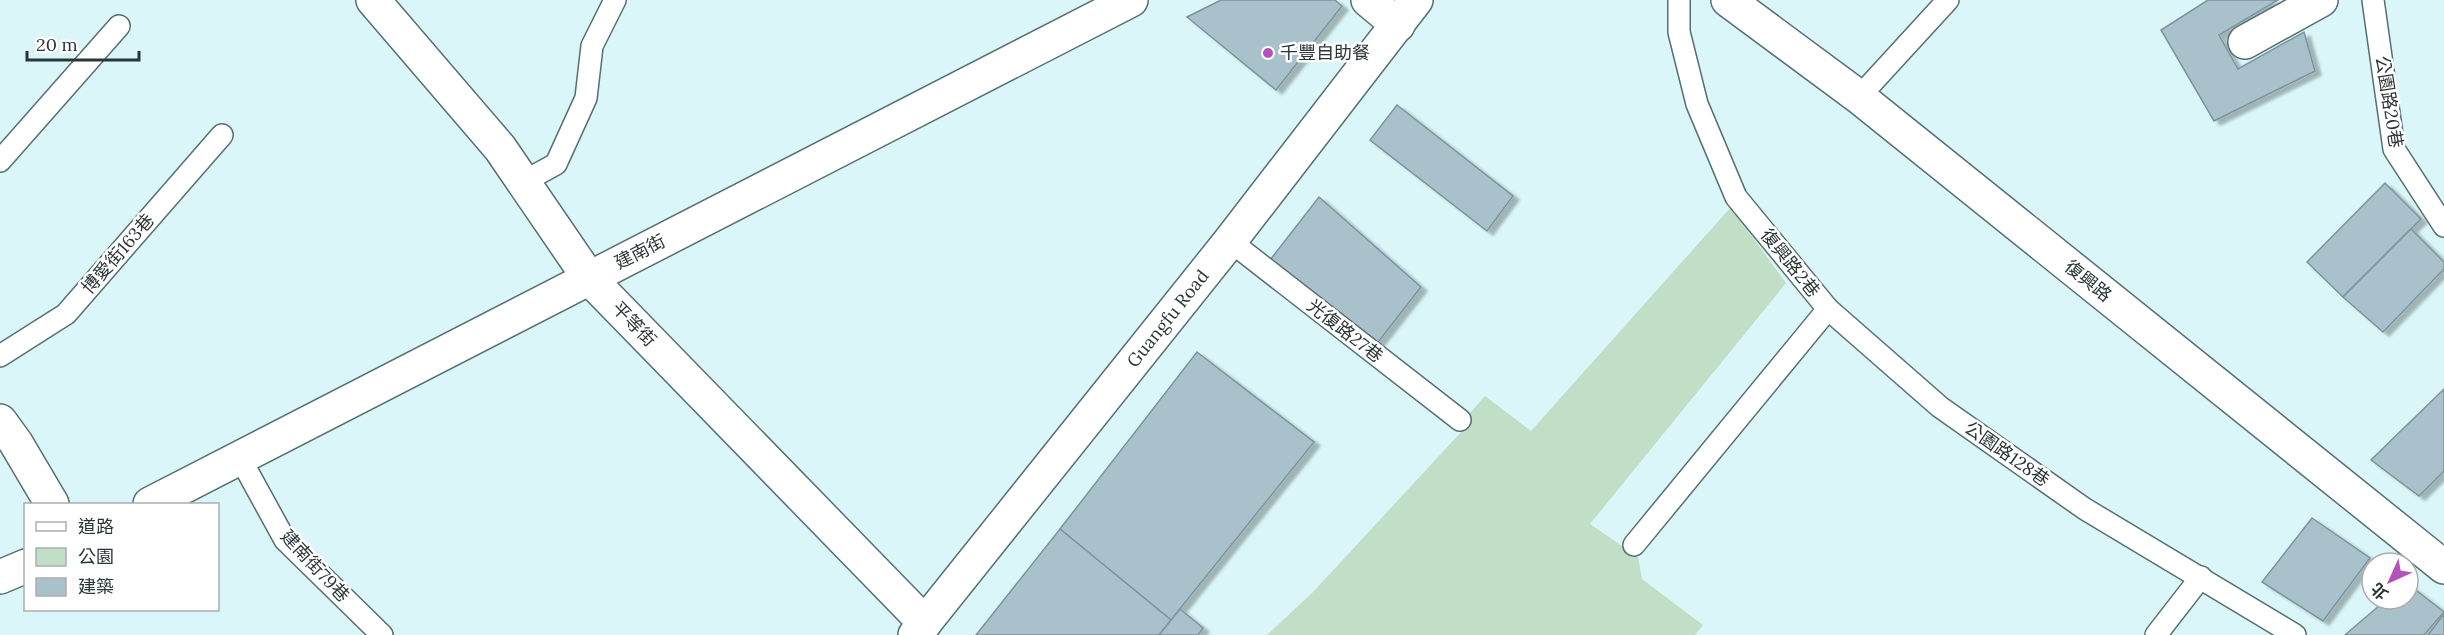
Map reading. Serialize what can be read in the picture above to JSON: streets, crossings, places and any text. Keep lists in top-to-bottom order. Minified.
{"streets":{"street":["建南街","復興路","Guangfu Road","平等街"],"lane":["公園路20巷","博愛街163巷","復興路2巷","光復路27巷","公園路128巷","建南街79巷"]},"crossings":[["建南街","平等街"],["建南街","建南街79巷"],["復興路2巷","公園路128巷"],["Guangfu Road","平等街"],["Guangfu Road","光復路27巷"]],"places":["千豐自助餐"],"legend":["道路","公園","建築"],"scale_bar":"20 m","north":"bottom left"}
